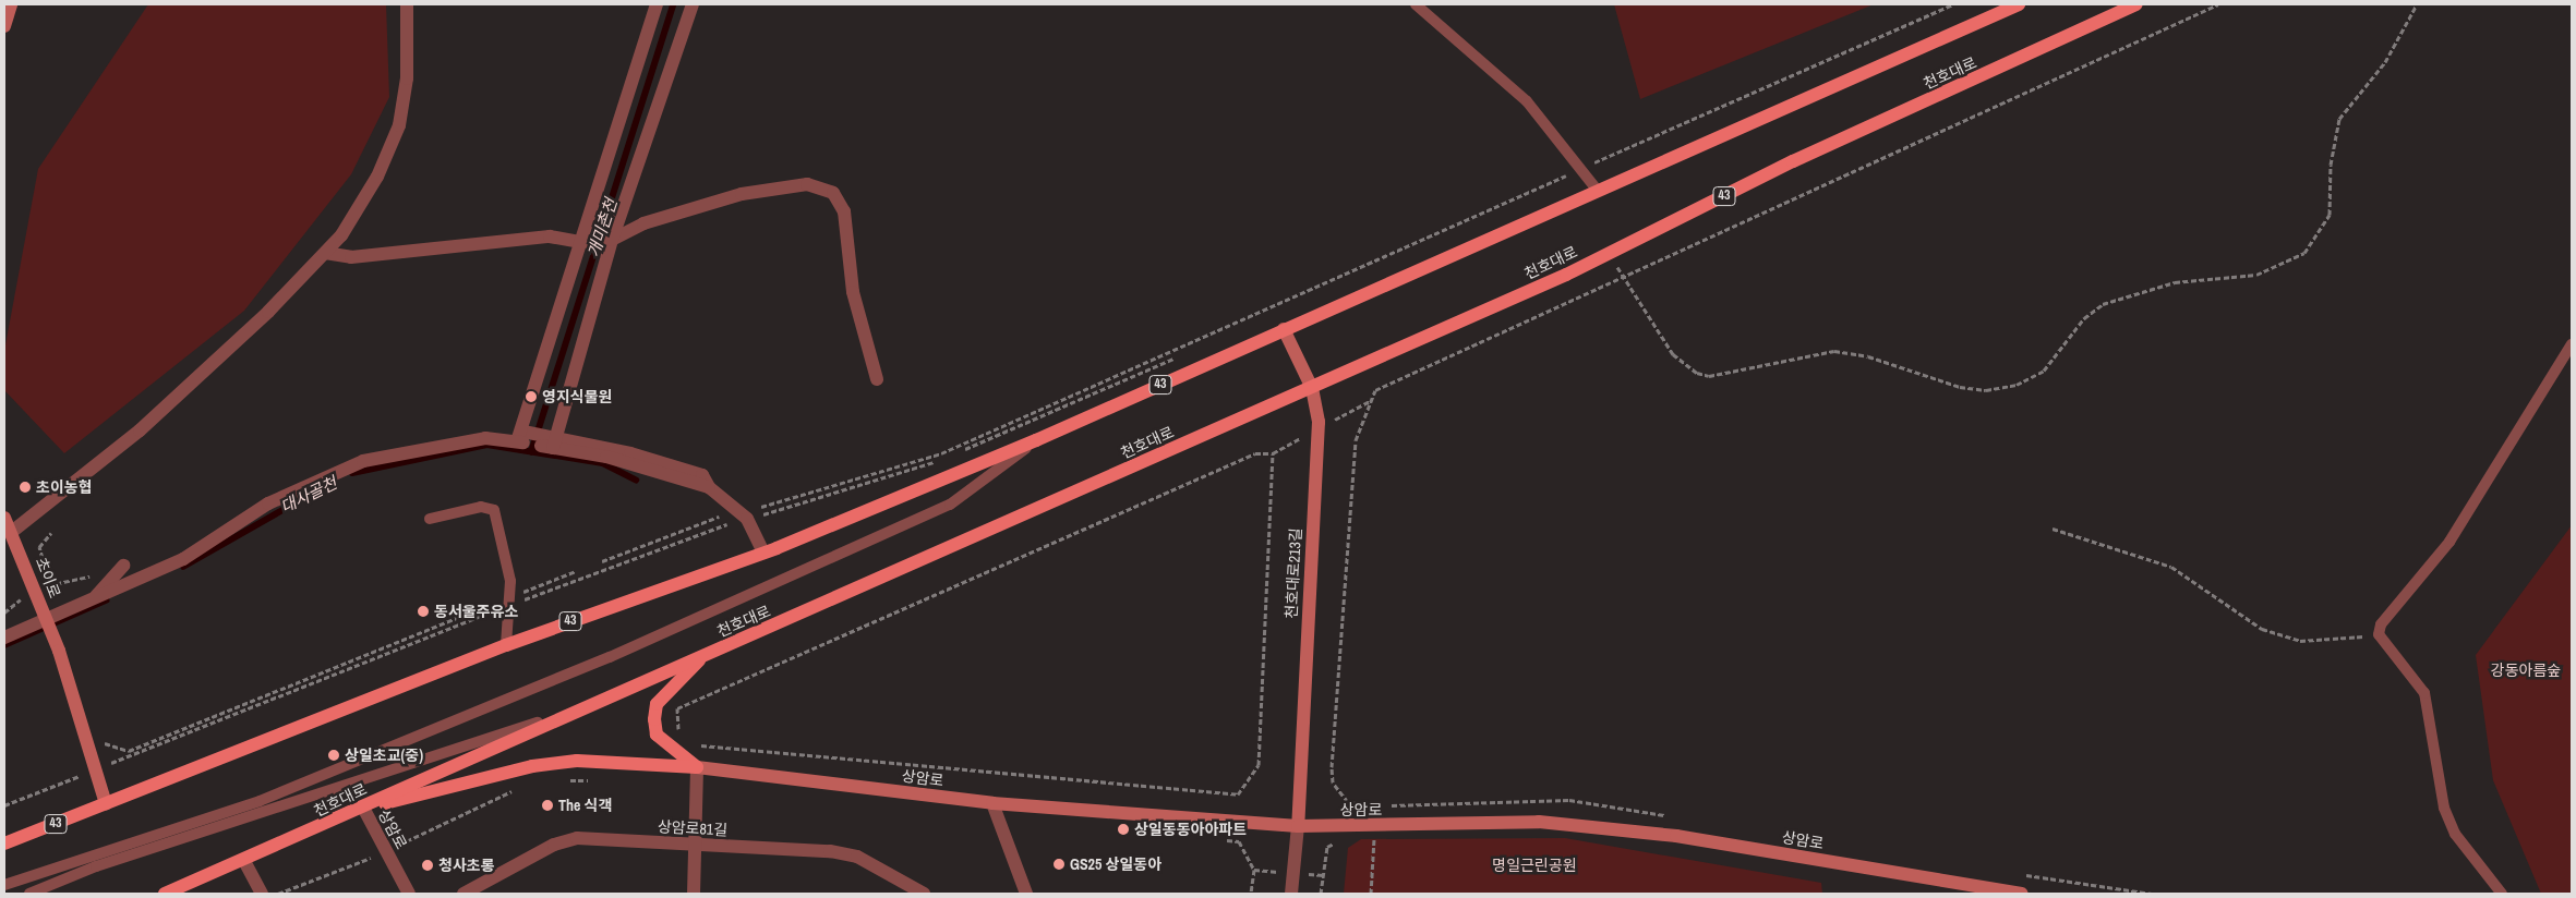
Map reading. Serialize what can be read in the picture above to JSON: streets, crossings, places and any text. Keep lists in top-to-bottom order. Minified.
{"streets":{"main road":["천호대로","43","천호대로213길","초이로","상암로"],"street":["상암로81길"]},"crossings":[["천호대로","천호대로213길"],["천호대로","상암로"],["43","천호대로213길"],["천호대로213길","상암로"]],"water":["개미촌천","대사골천"],"parks":["강동아름숲","명일근린공원"],"places":["영지식물원","초이농협","동서울주유소","상일초교(중)","The 식객","상일동동아아파트","GS25 상일동아","청사초롱"]}
